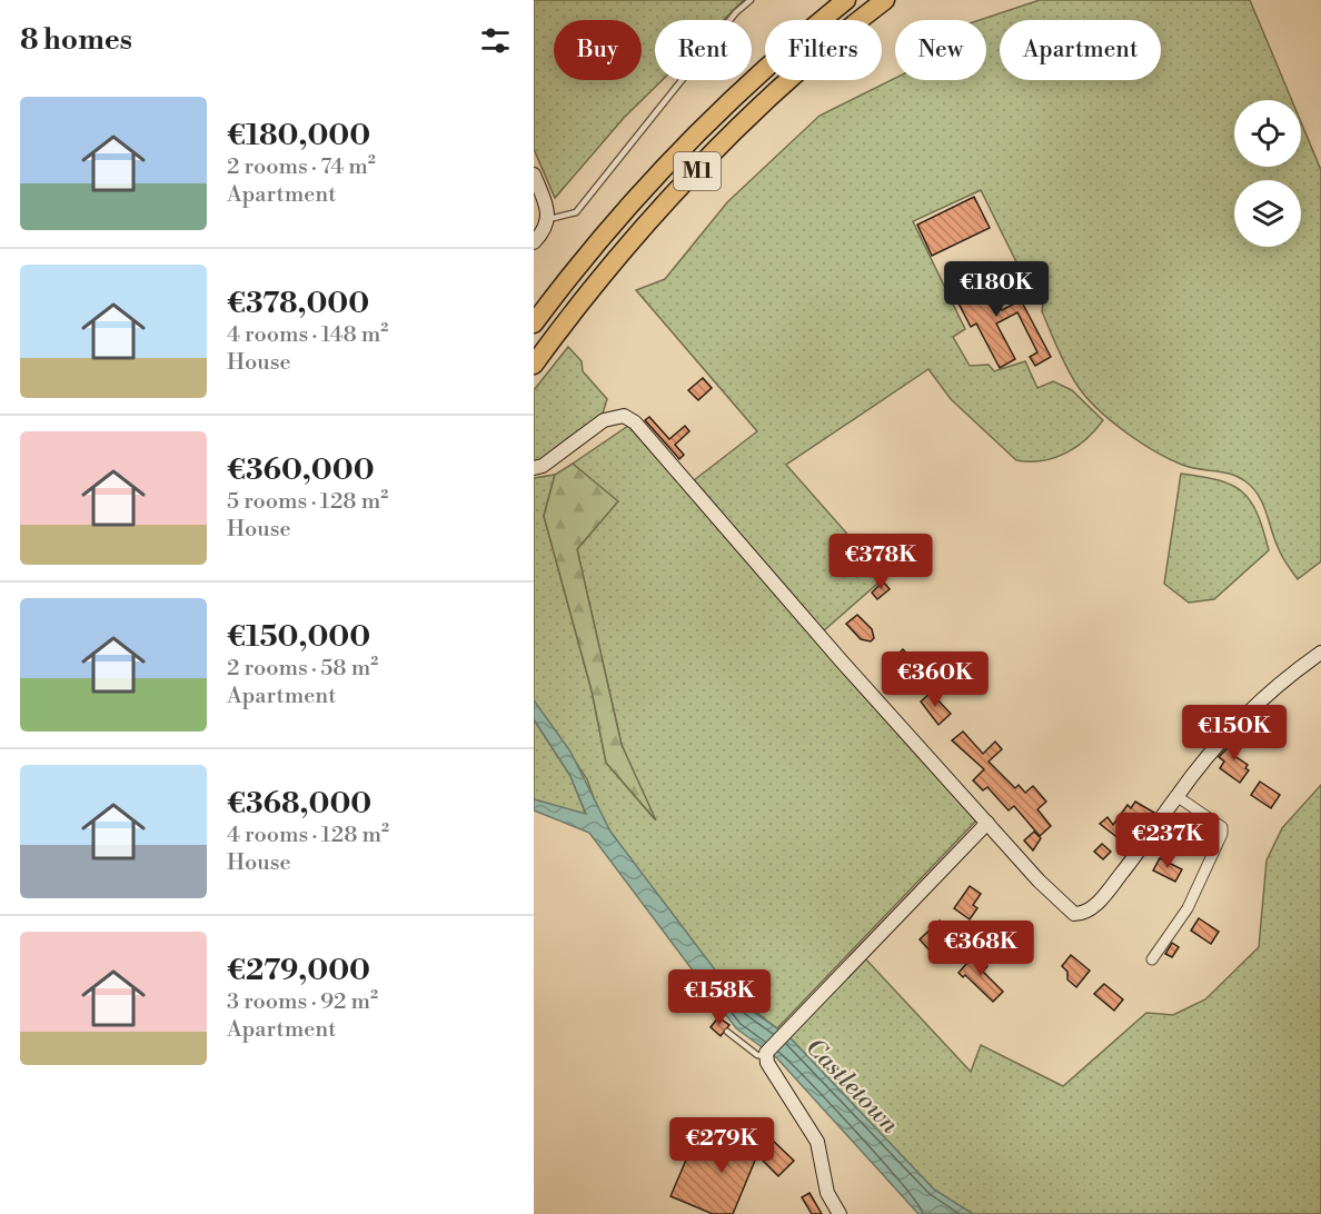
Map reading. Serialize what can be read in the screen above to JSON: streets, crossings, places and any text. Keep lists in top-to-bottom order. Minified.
{"streets":{"highway":["M1"]},"water":["Castletown"],"page":{"heading":"8 homes","chip":["Buy","Rent","Filters","New","Apartment"],"list":[{"name":"€180,000","note":"2 rooms · 74 m² · Apartment"},{"name":"€378,000","note":"4 rooms · 148 m² · House"},{"name":"€360,000","note":"5 rooms · 128 m² · House"},{"name":"€150,000","note":"2 rooms · 58 m² · Apartment"},{"name":"€368,000","note":"4 rooms · 128 m² · House"},{"name":"€279,000","note":"3 rooms · 92 m² · Apartment"}],"price":["€180K","€378K","€360K","€150K","€237K","€368K","€158K","€279K"]}}
